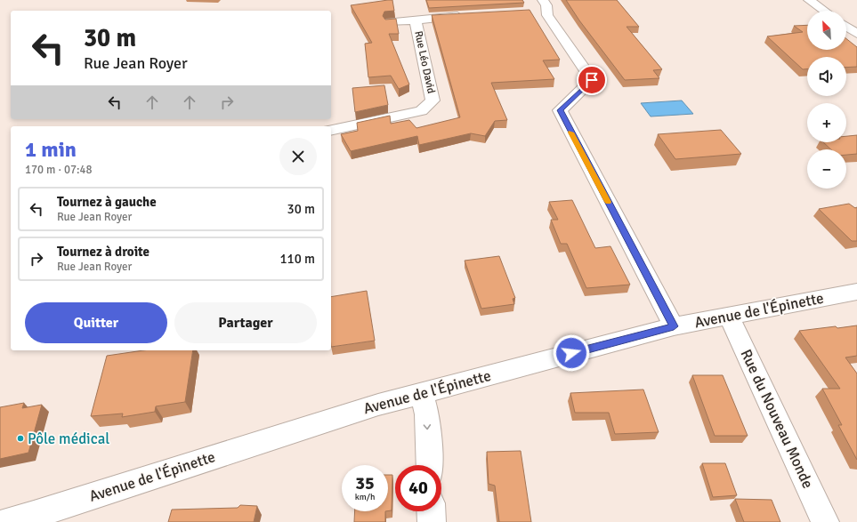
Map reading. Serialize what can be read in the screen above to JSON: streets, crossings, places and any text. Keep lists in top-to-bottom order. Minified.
{"streets":{"street":["Rue Léo David","Avenue de l'Épinette","Rue du Nouveau Monde"]},"crossings":[["Avenue de l'Épinette","Rue du Nouveau Monde"]],"places":["Pôle médical"],"north":"top left","page":{"map_buttons":["+","−"],"turn":["30 m","Rue Jean Royer"],"heading":["1 min","170 m · 07:48"],"list":[{"name":"Tournez à gauche","note":"Rue Jean Royer","value":"30 m"},{"name":"Tournez à droite","note":"Rue Jean Royer","value":"110 m"}],"buttons":["Quitter","Partager"],"speed":"35 km/h","limit":"40"}}
